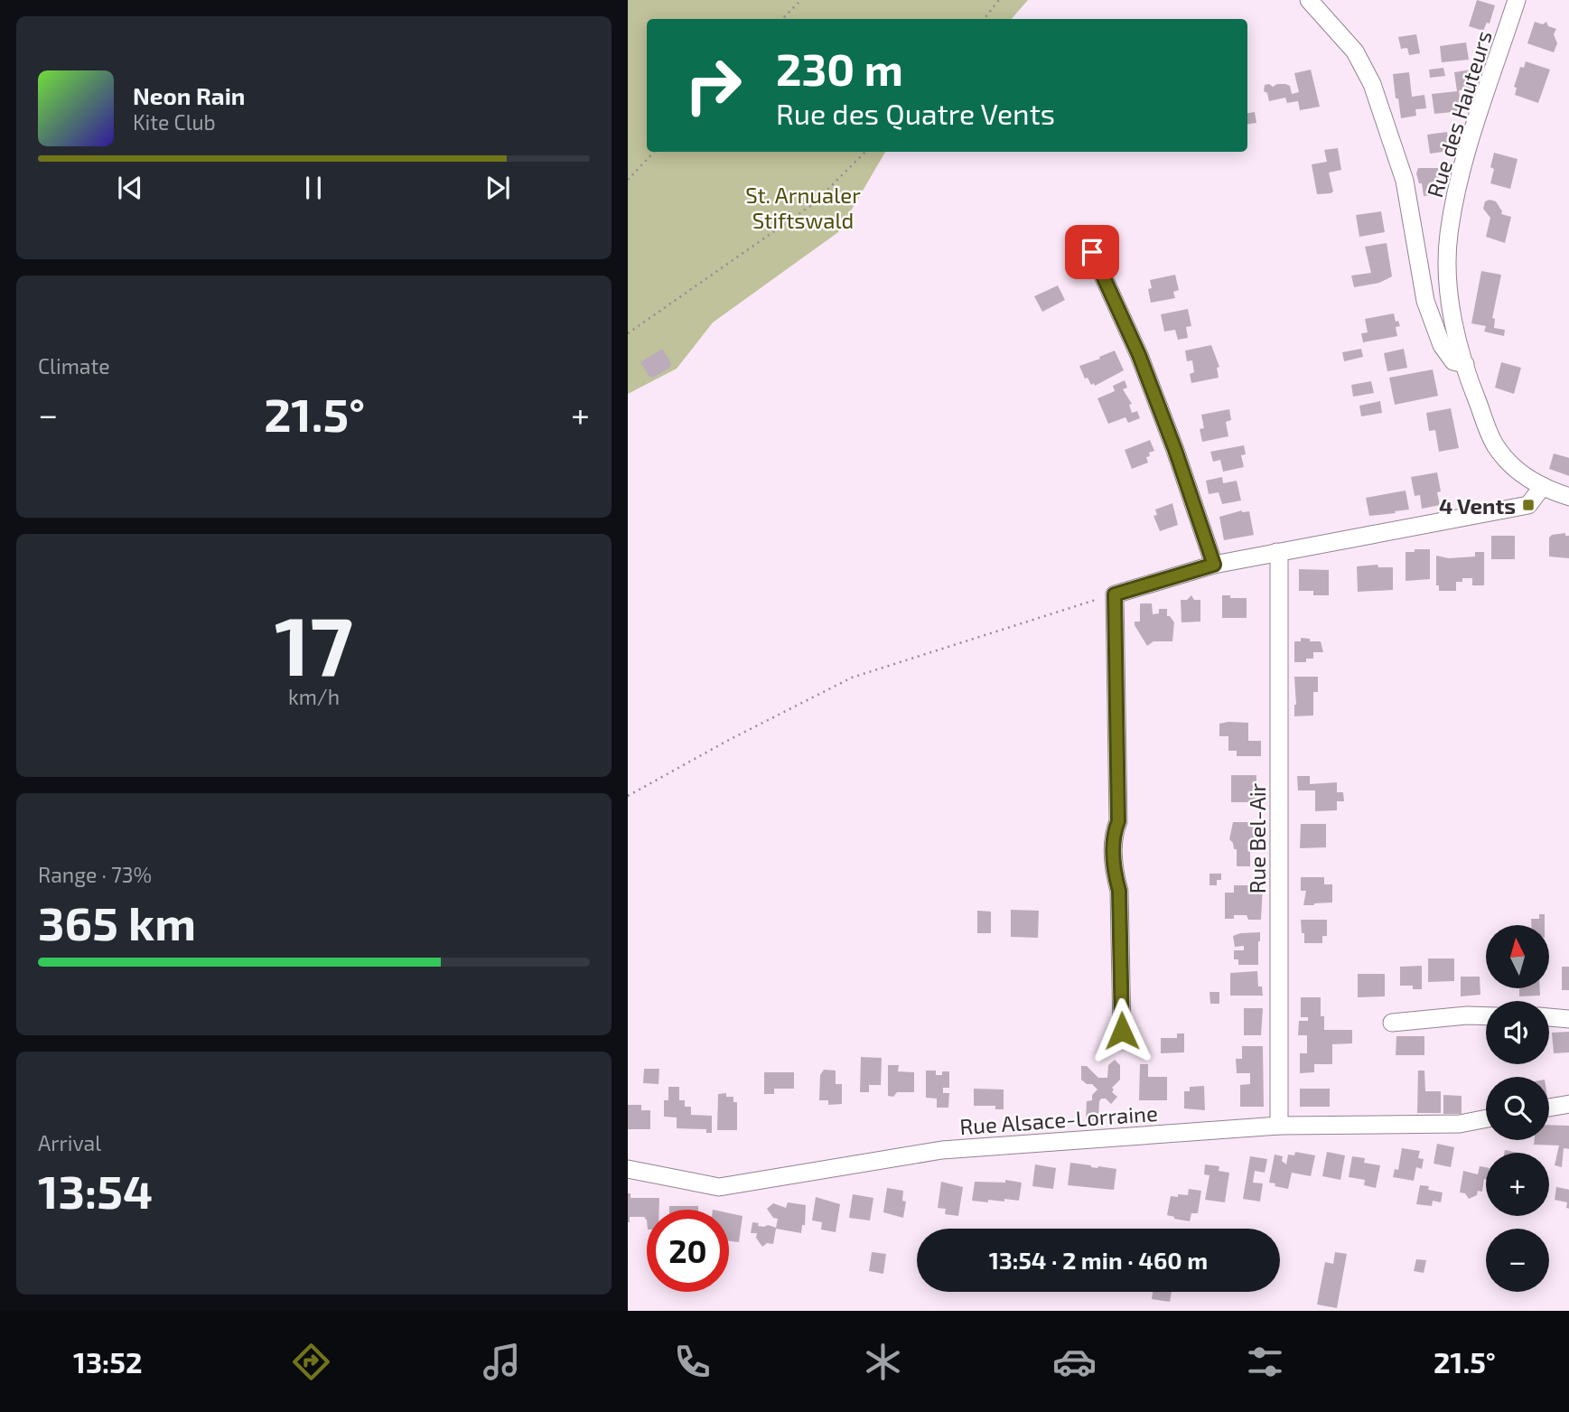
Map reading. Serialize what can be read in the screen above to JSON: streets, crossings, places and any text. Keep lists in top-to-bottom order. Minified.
{"streets":{"street":["Rue des Hauteurs","Rue Bel-Air","Rue Alsace-Lorraine"]},"crossings":[["Rue Bel-Air","Rue Alsace-Lorraine"]],"parks":["St. Arnualer Stiftswald"],"places":{"transit":["4 Vents"]},"north":"top","page":{"turn":["230 m","Rue des Quatre Vents"],"song":["Neon Rain","Kite Club"],"tile":["Climate",["17","km/h"],["Range · 73%","365 km"],["Arrival","13:54"]],"heat":["−","21.5°","+"],"map_buttons":["+","−"],"limit":"20","trip":"13:54 · 2 min · 460 m","tabs":["13:52","21.5°"]}}
